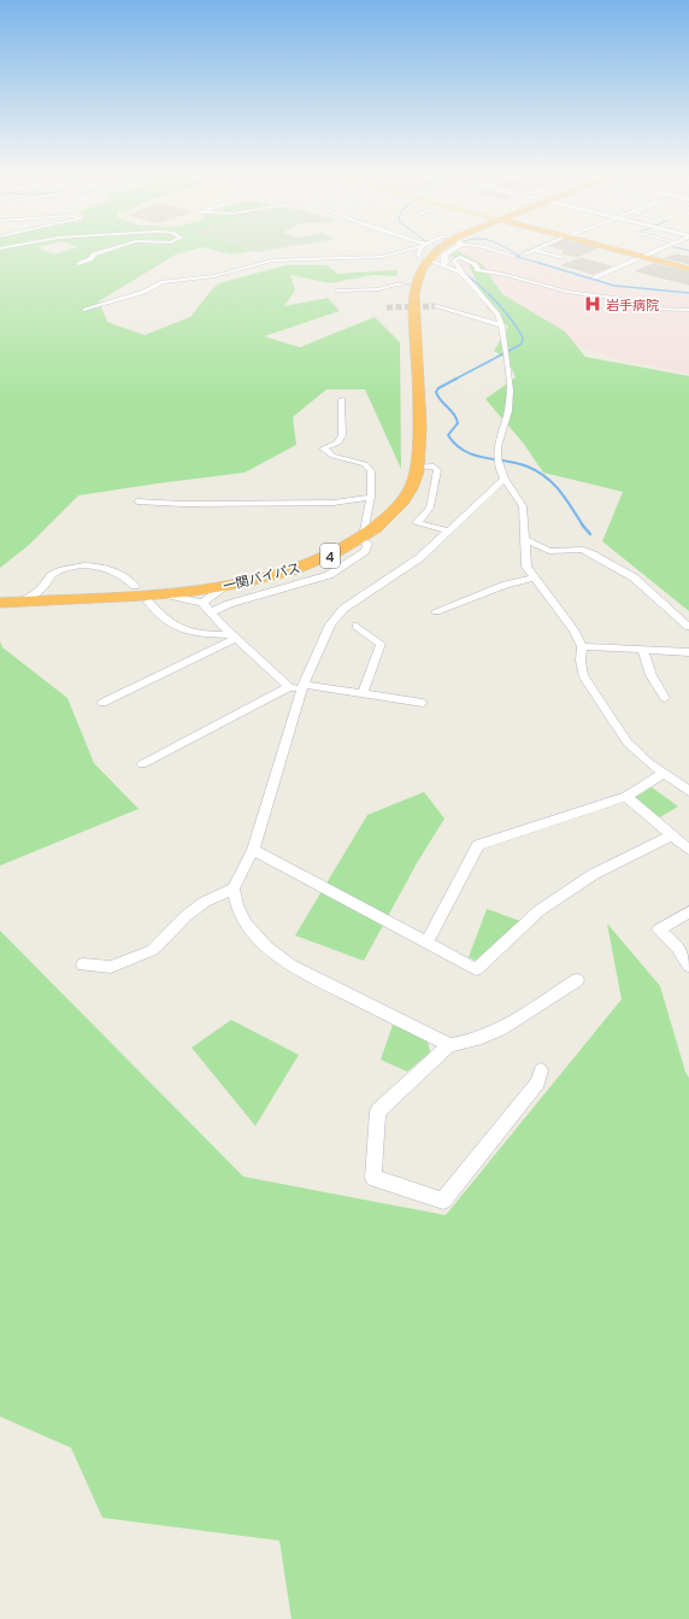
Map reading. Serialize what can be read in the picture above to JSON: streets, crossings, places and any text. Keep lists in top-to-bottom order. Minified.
{"streets":{"highway":["4","一関バイパス"]},"places":{"hospital":["岩手病院"]}}
